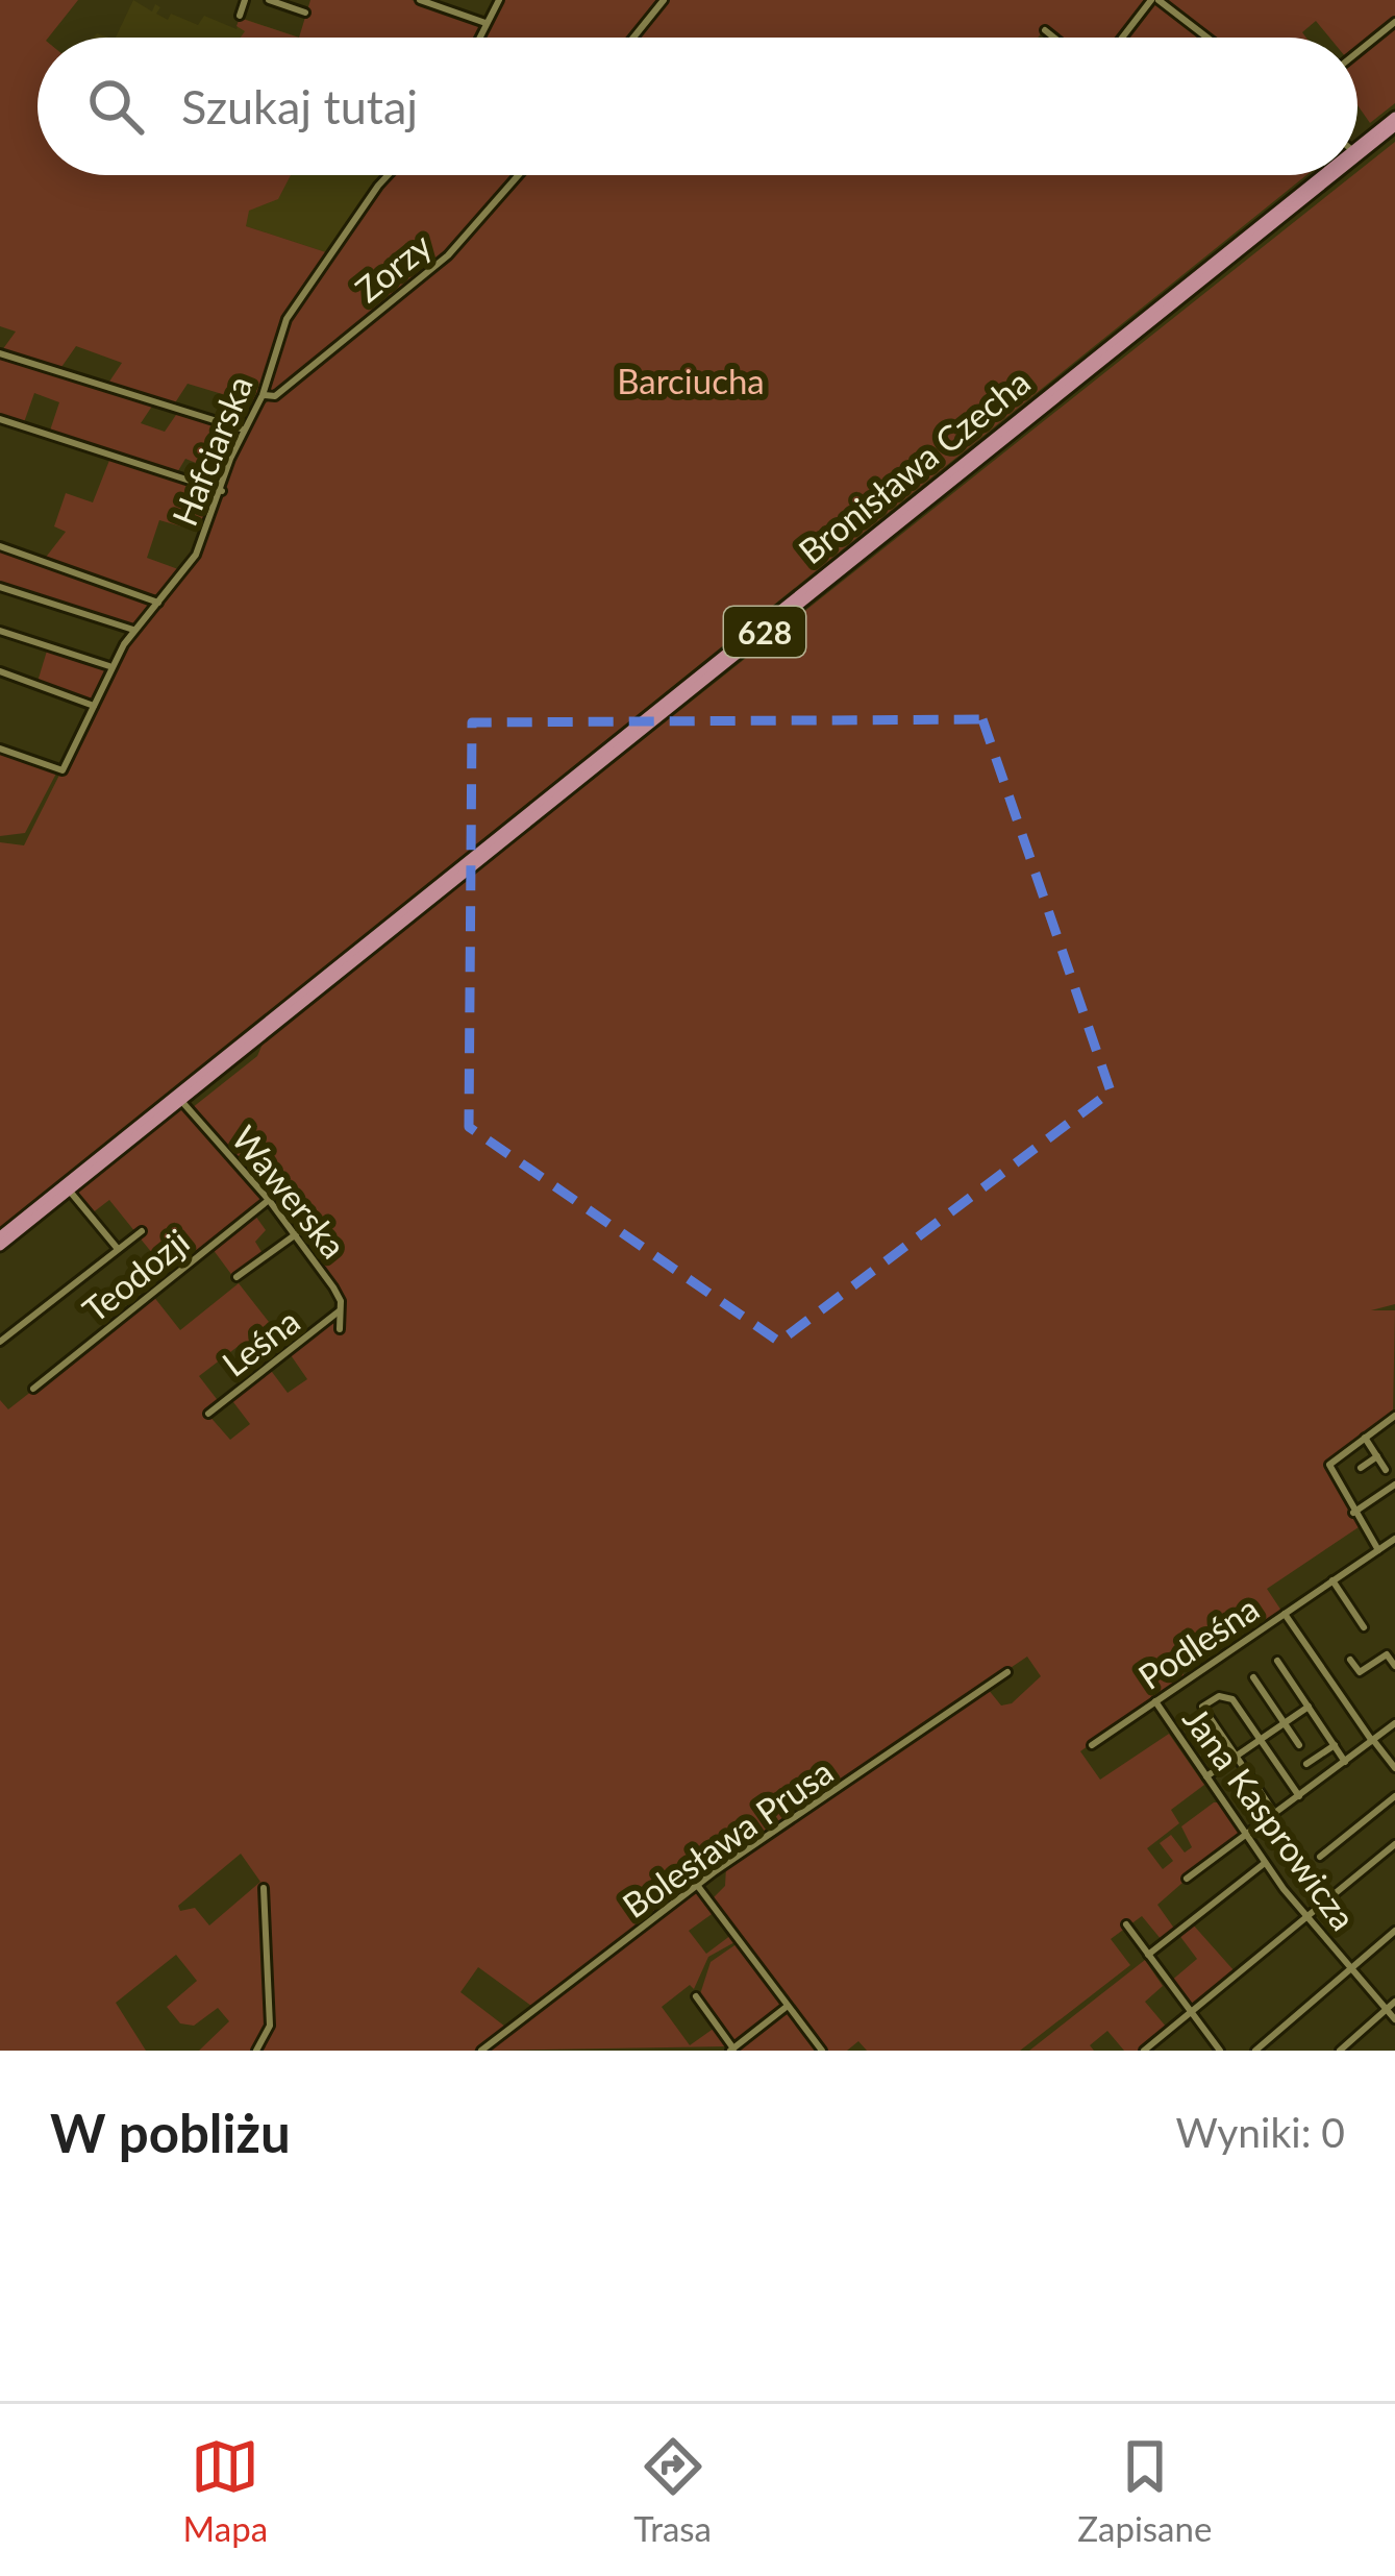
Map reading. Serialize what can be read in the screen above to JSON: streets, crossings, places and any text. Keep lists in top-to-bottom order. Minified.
{"streets":{"main road":["Bronisława Czecha","628"],"street":["Zorzy","Hafciarska","Wawerska","Teodozji","Leśna","Podleśna","Jana Kasprowicza","Bolesława Prusa"]},"crossings":[["Zorzy","Hafciarska"],["Bronisława Czecha","628"],["Bronisława Czecha","Wawerska"],["628","Wawerska"],["Wawerska","Teodozji"],["Wawerska","Leśna"],["Podleśna","Jana Kasprowicza"]],"parks":["Barciucha"],"page":{"search":"Szukaj tutaj","heading":["W pobliżu","Wyniki: 0"],"nav":["Mapa","Trasa","Zapisane"]}}
